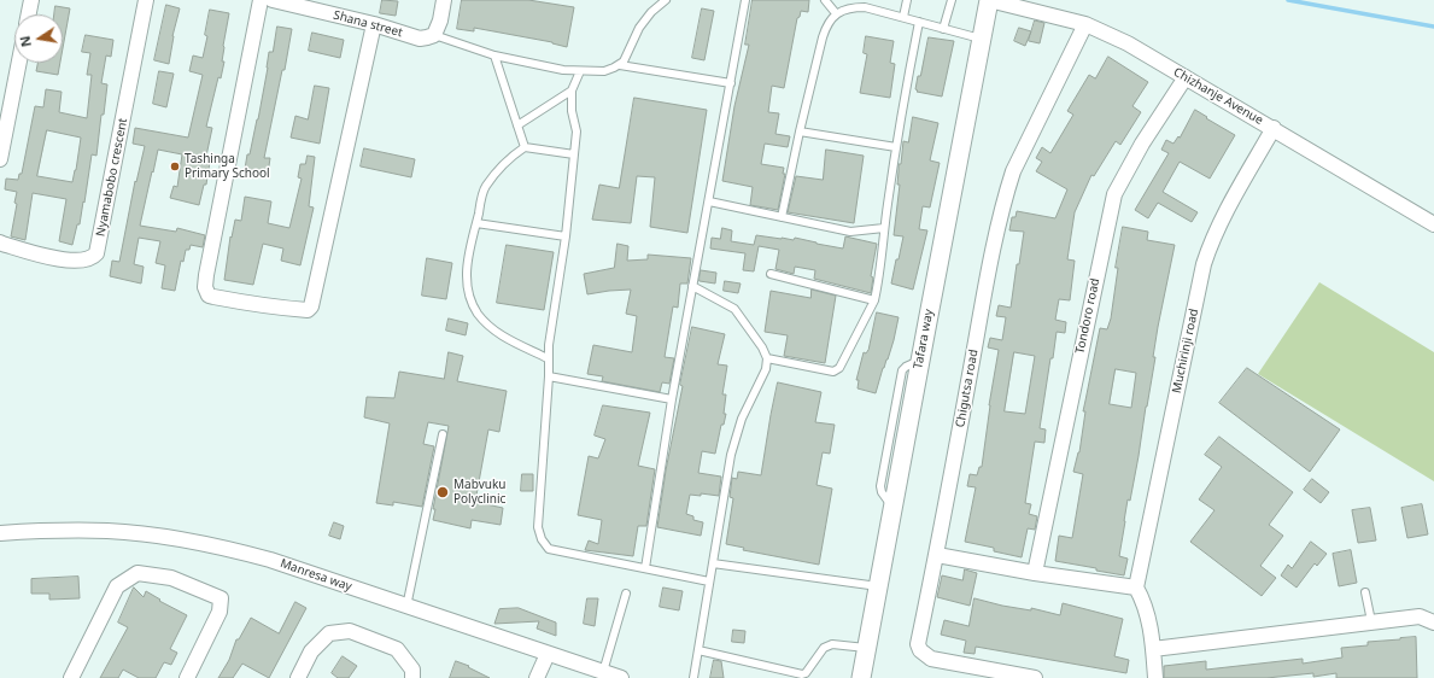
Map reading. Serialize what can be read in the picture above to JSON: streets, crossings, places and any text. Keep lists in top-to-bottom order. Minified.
{"streets":{"street":["Shana street","Chizhanje Avenue","Nyamabobo crescent","Tondoro road","Tafara way","Muchirinji road","Chigutsa road","Manresa way"]},"crossings":[["Chizhanje Avenue","Tondoro road"],["Chizhanje Avenue","Tafara way"],["Chizhanje Avenue","Muchirinji road"],["Chizhanje Avenue","Chigutsa road"]],"places":["Tashinga Primary School","Mabvuku Polyclinic"],"north":"left"}
